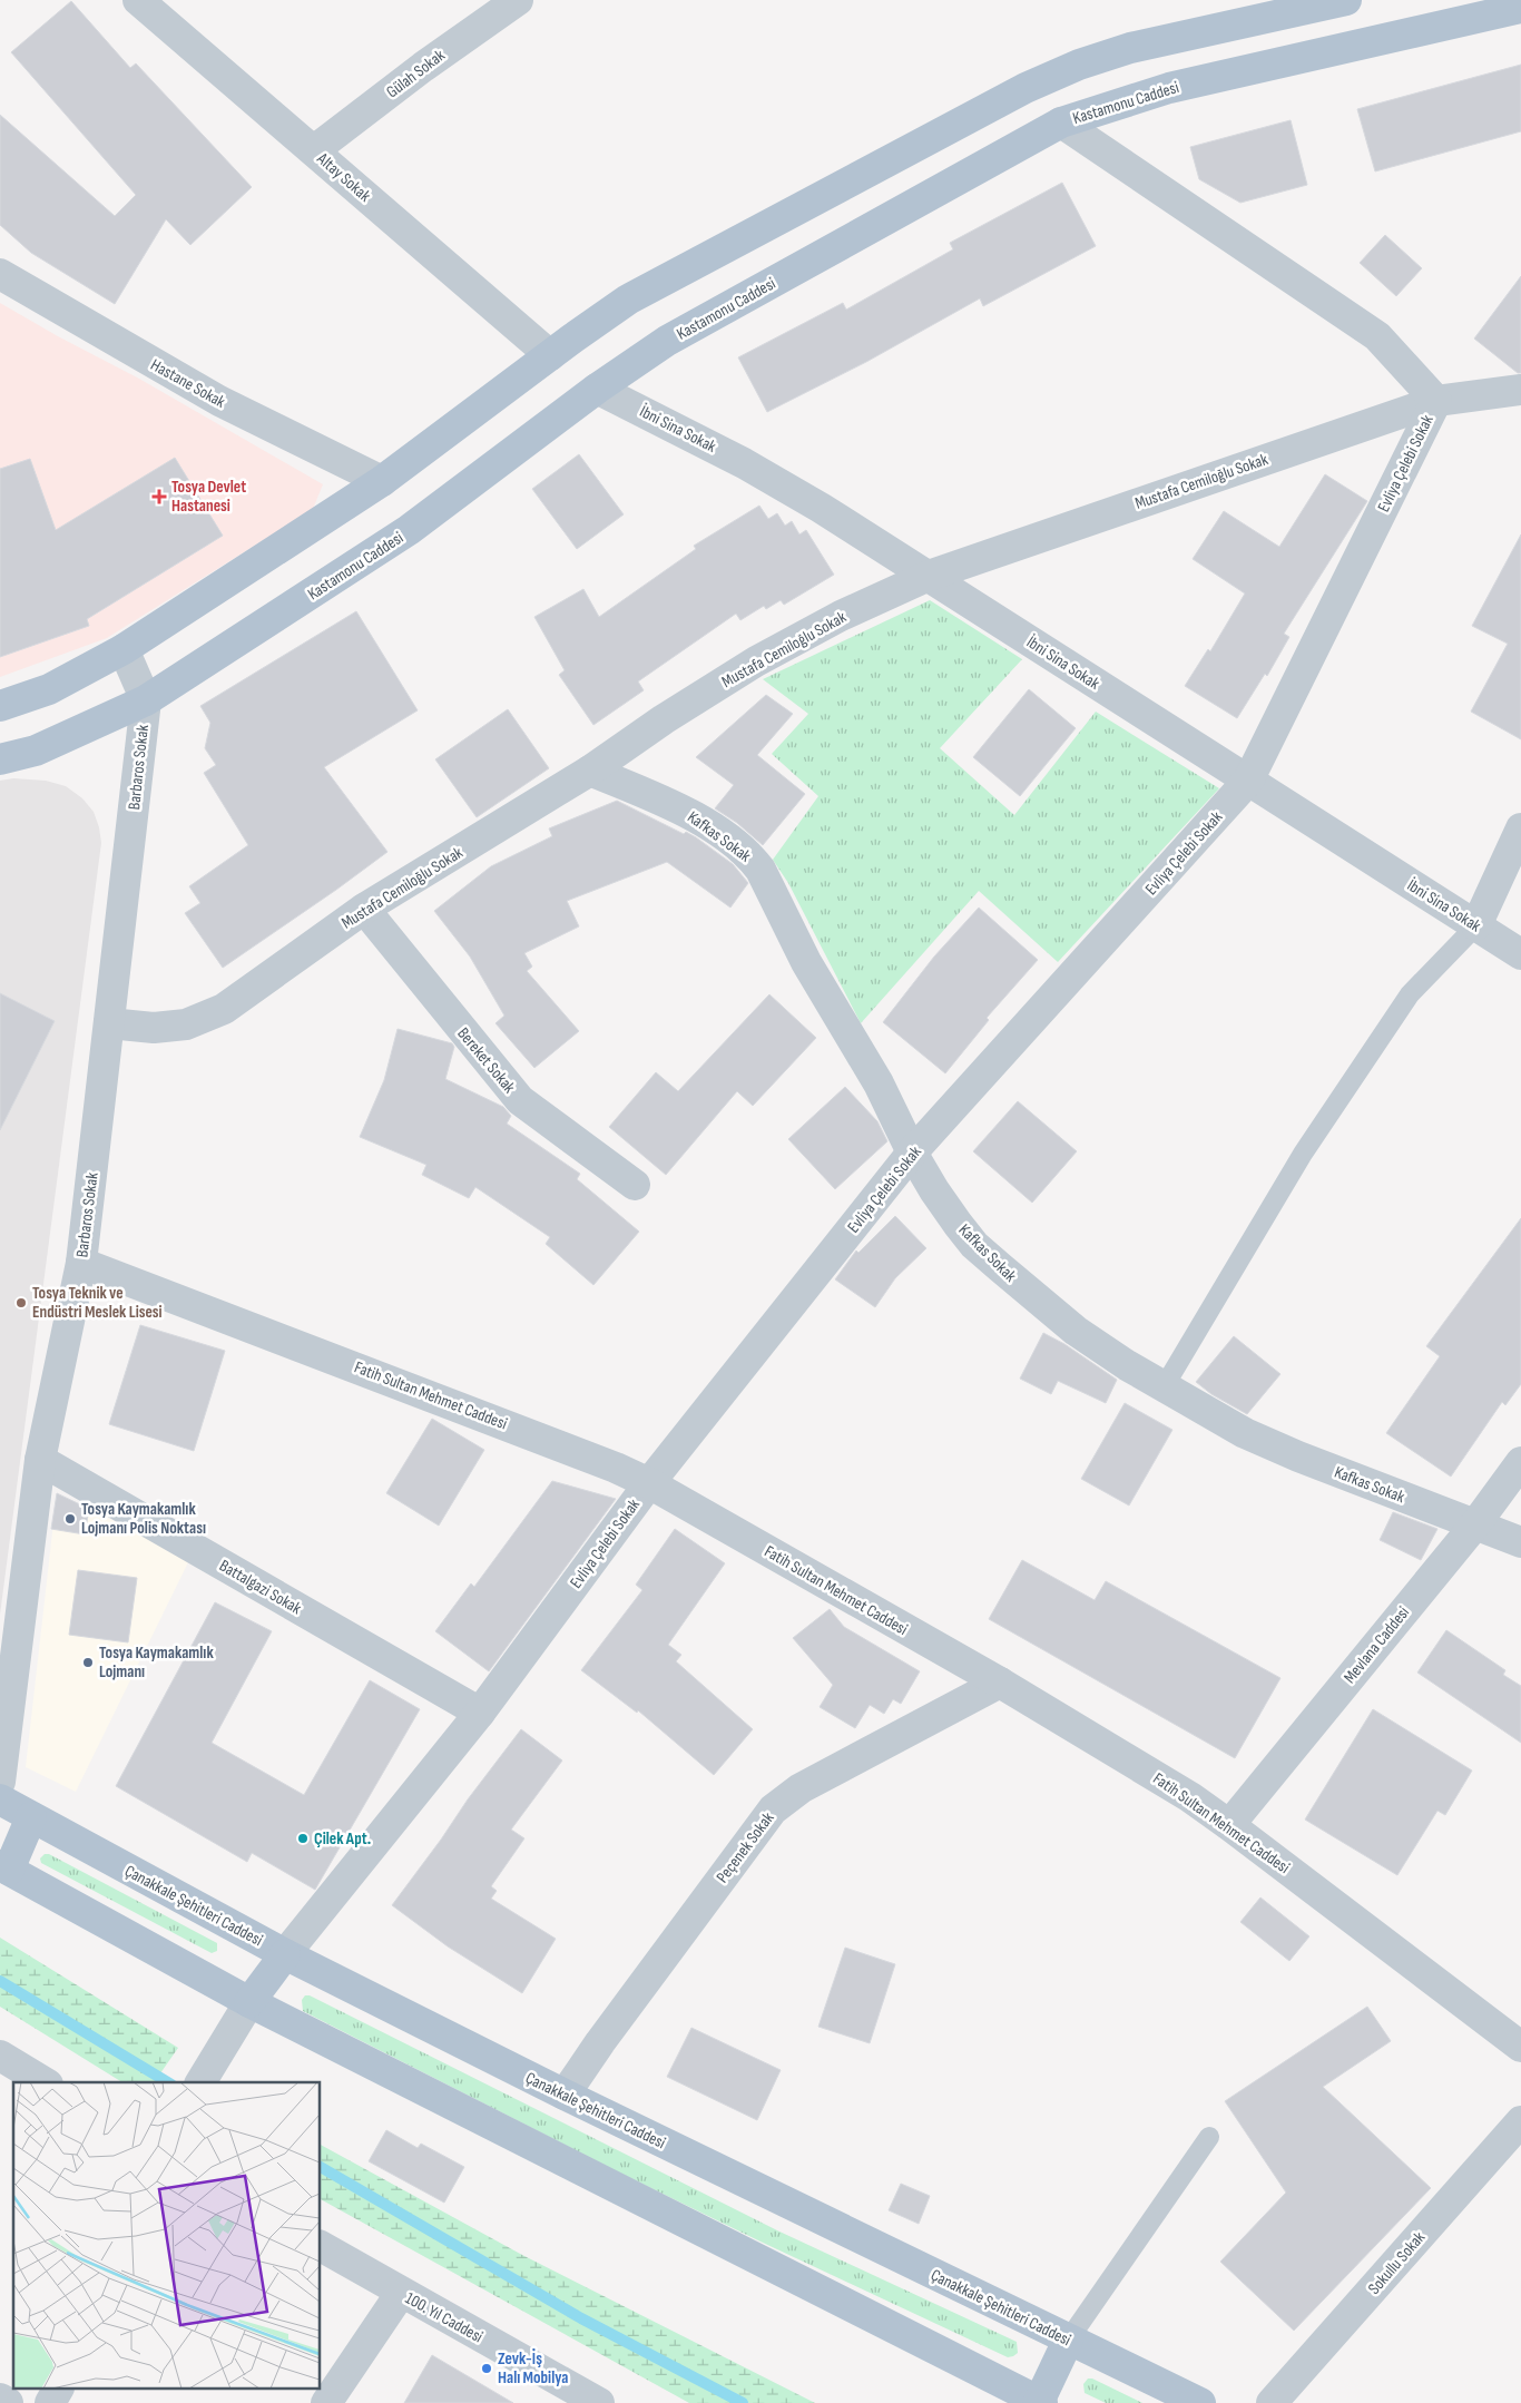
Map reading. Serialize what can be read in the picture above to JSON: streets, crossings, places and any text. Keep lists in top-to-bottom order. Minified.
{"streets":{"main road":["Kastamonu Caddesi","Çanakkale Şehitleri Caddesi"],"street":["Gülah Sokak","Altay Sokak","Hastane Sokak","İbni Sina Sokak","Evliya Çelebi Sokak","Mustafa Cemiloğlu Sokak","Barbaros Sokak","Kafkas Sokak","Bereket Sokak","Fatih Sultan Mehmet Caddesi","Battalgazi Sokak","Mevlana Caddesi","Peçenek Sokak","Sokullu Sokak","100. Yıl Caddesi"]},"crossings":[["Gülah Sokak","Altay Sokak"],["Kastamonu Caddesi","İbni Sina Sokak"],["Kastamonu Caddesi","Barbaros Sokak"],["İbni Sina Sokak","Evliya Çelebi Sokak"],["İbni Sina Sokak","Mustafa Cemiloğlu Sokak"],["Evliya Çelebi Sokak","Mustafa Cemiloğlu Sokak"],["Evliya Çelebi Sokak","Kafkas Sokak"],["Evliya Çelebi Sokak","Fatih Sultan Mehmet Caddesi"],["Evliya Çelebi Sokak","Battalgazi Sokak"],["Evliya Çelebi Sokak","Çanakkale Şehitleri Caddesi"],["Mustafa Cemiloğlu Sokak","Barbaros Sokak"],["Mustafa Cemiloğlu Sokak","Kafkas Sokak"],["Mustafa Cemiloğlu Sokak","Bereket Sokak"],["Barbaros Sokak","Fatih Sultan Mehmet Caddesi"],["Barbaros Sokak","Battalgazi Sokak"],["Kafkas Sokak","Mevlana Caddesi"],["Fatih Sultan Mehmet Caddesi","Mevlana Caddesi"],["Fatih Sultan Mehmet Caddesi","Peçenek Sokak"],["Peçenek Sokak","Çanakkale Şehitleri Caddesi"]],"places":{"health":["Tosya Devlet Hastanesi"],"other":["Tosya Teknik ve Endüstri Meslek Lisesi","Tosya Kaymakamlık Lojmanı Polis Noktası","Tosya Kaymakamlık Lojmanı","Çilek Apt.","Zevk-İş Halı Mobilya"]}}
